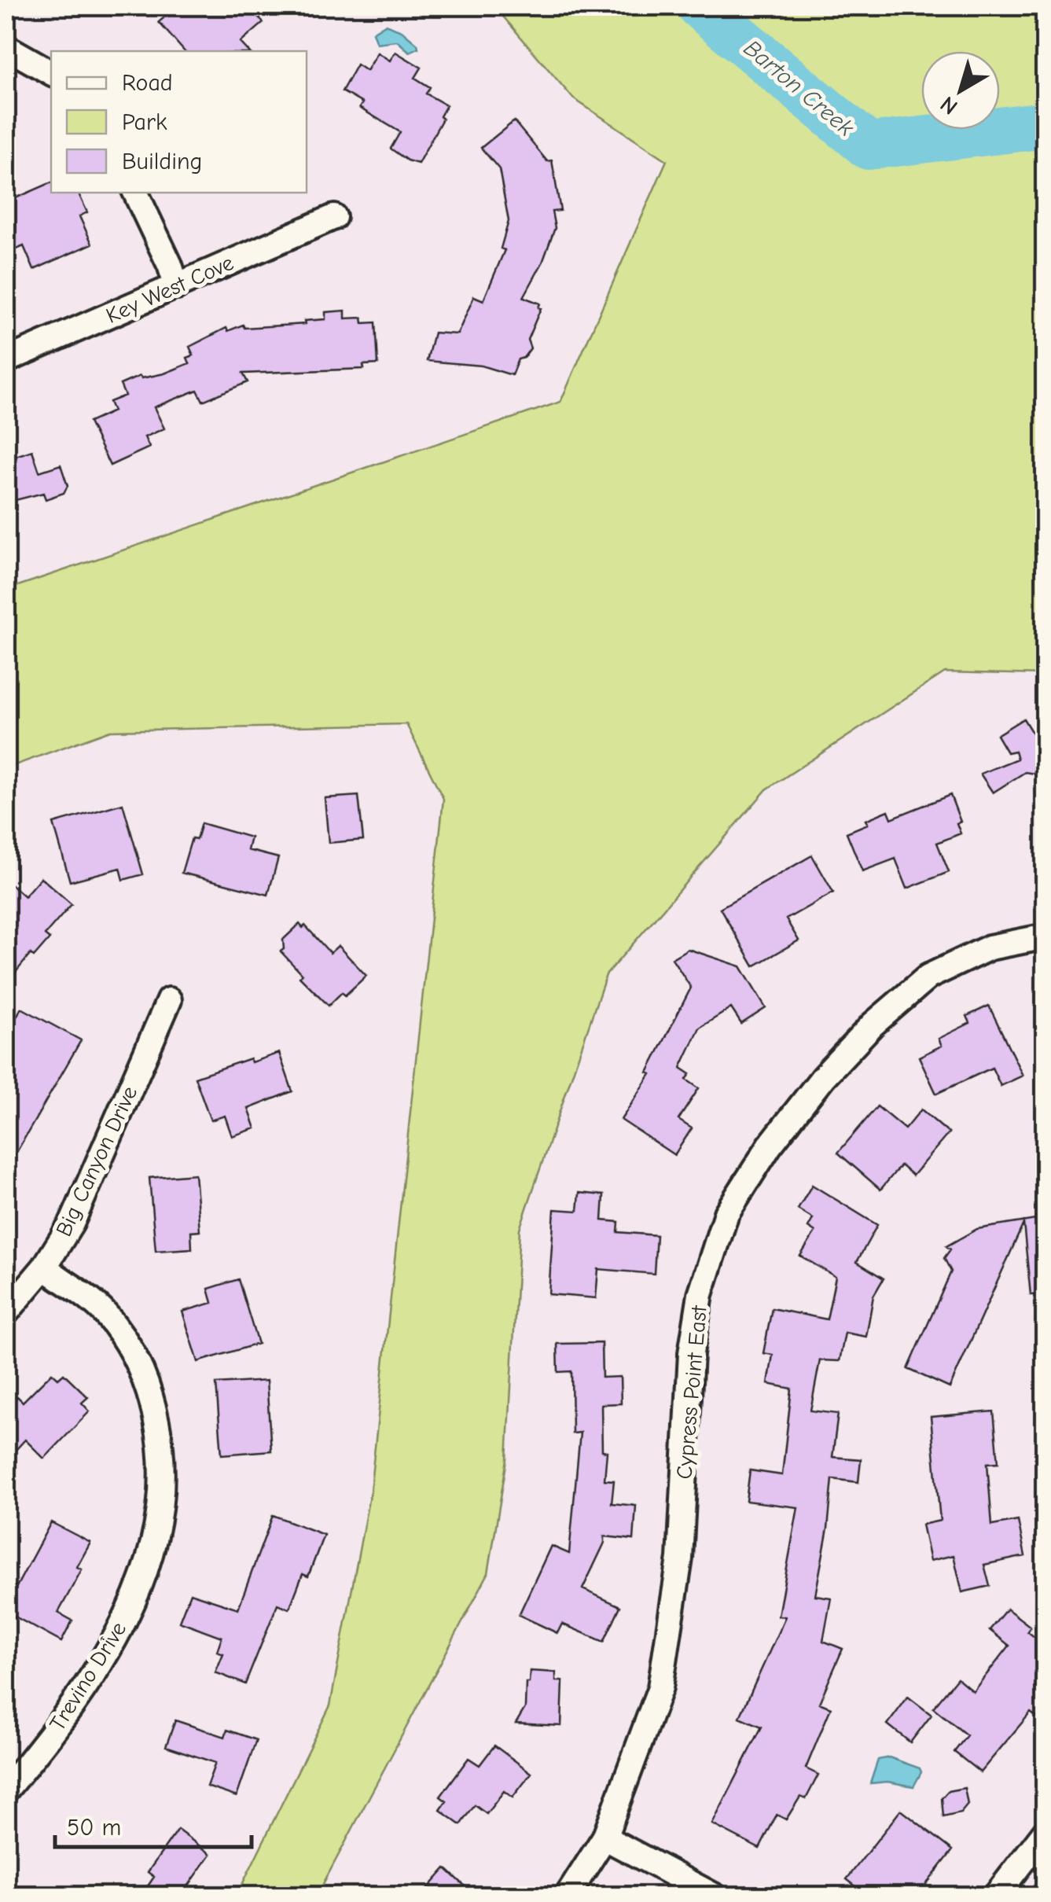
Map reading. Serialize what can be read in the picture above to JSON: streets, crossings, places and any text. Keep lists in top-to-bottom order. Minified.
{"streets":{"street":["Key West Cove","Big Canyon Drive","Cypress Point East","Trevino Drive"]},"crossings":[["Big Canyon Drive","Trevino Drive"]],"water":["Barton Creek"],"legend":["Road","Park","Building"],"scale_bar":"50 m","north":"bottom left"}
